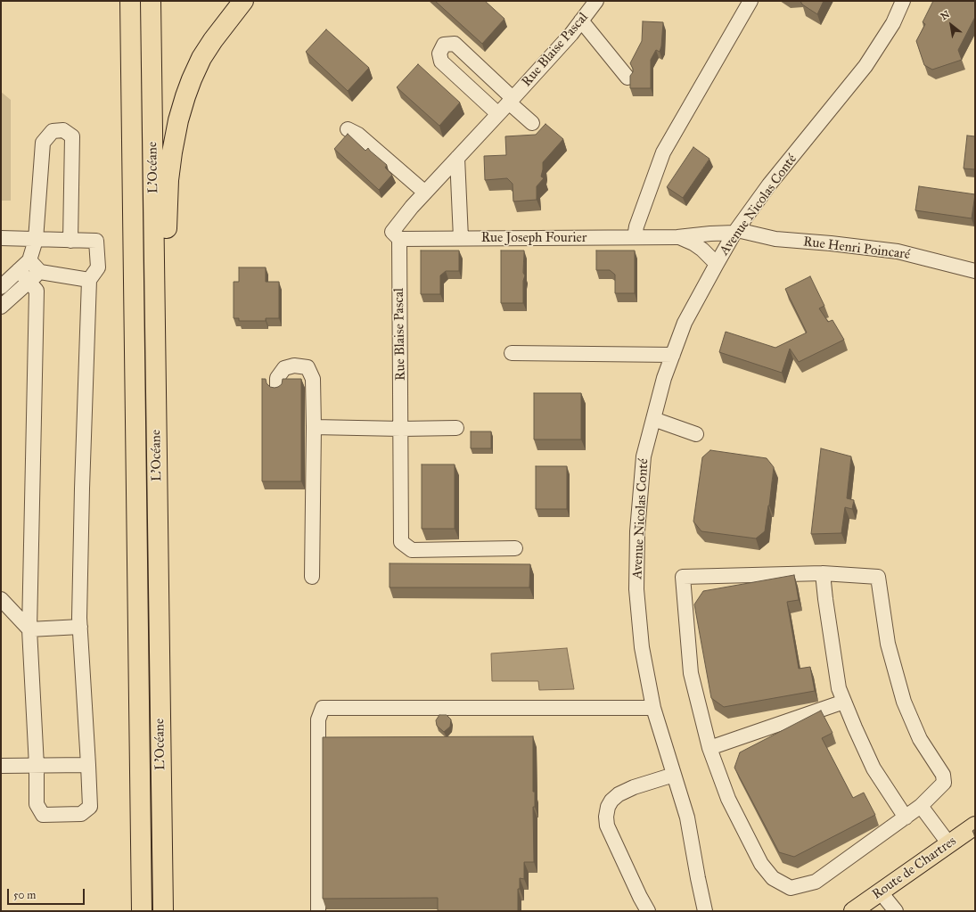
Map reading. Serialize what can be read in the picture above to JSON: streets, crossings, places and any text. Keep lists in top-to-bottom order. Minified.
{"streets":{"highway":["L’Océane"],"main road":["Route de Chartres"],"street":["Rue Blaise Pascal","Avenue Nicolas Conté","Rue Joseph Fourier","Rue Henri Poincaré"]},"crossings":[["Rue Blaise Pascal","Rue Joseph Fourier"],["Avenue Nicolas Conté","Rue Joseph Fourier"],["Avenue Nicolas Conté","Rue Henri Poincaré"],["Rue Joseph Fourier","Rue Henri Poincaré"]],"scale_bar":"50 m","north":"top left"}
